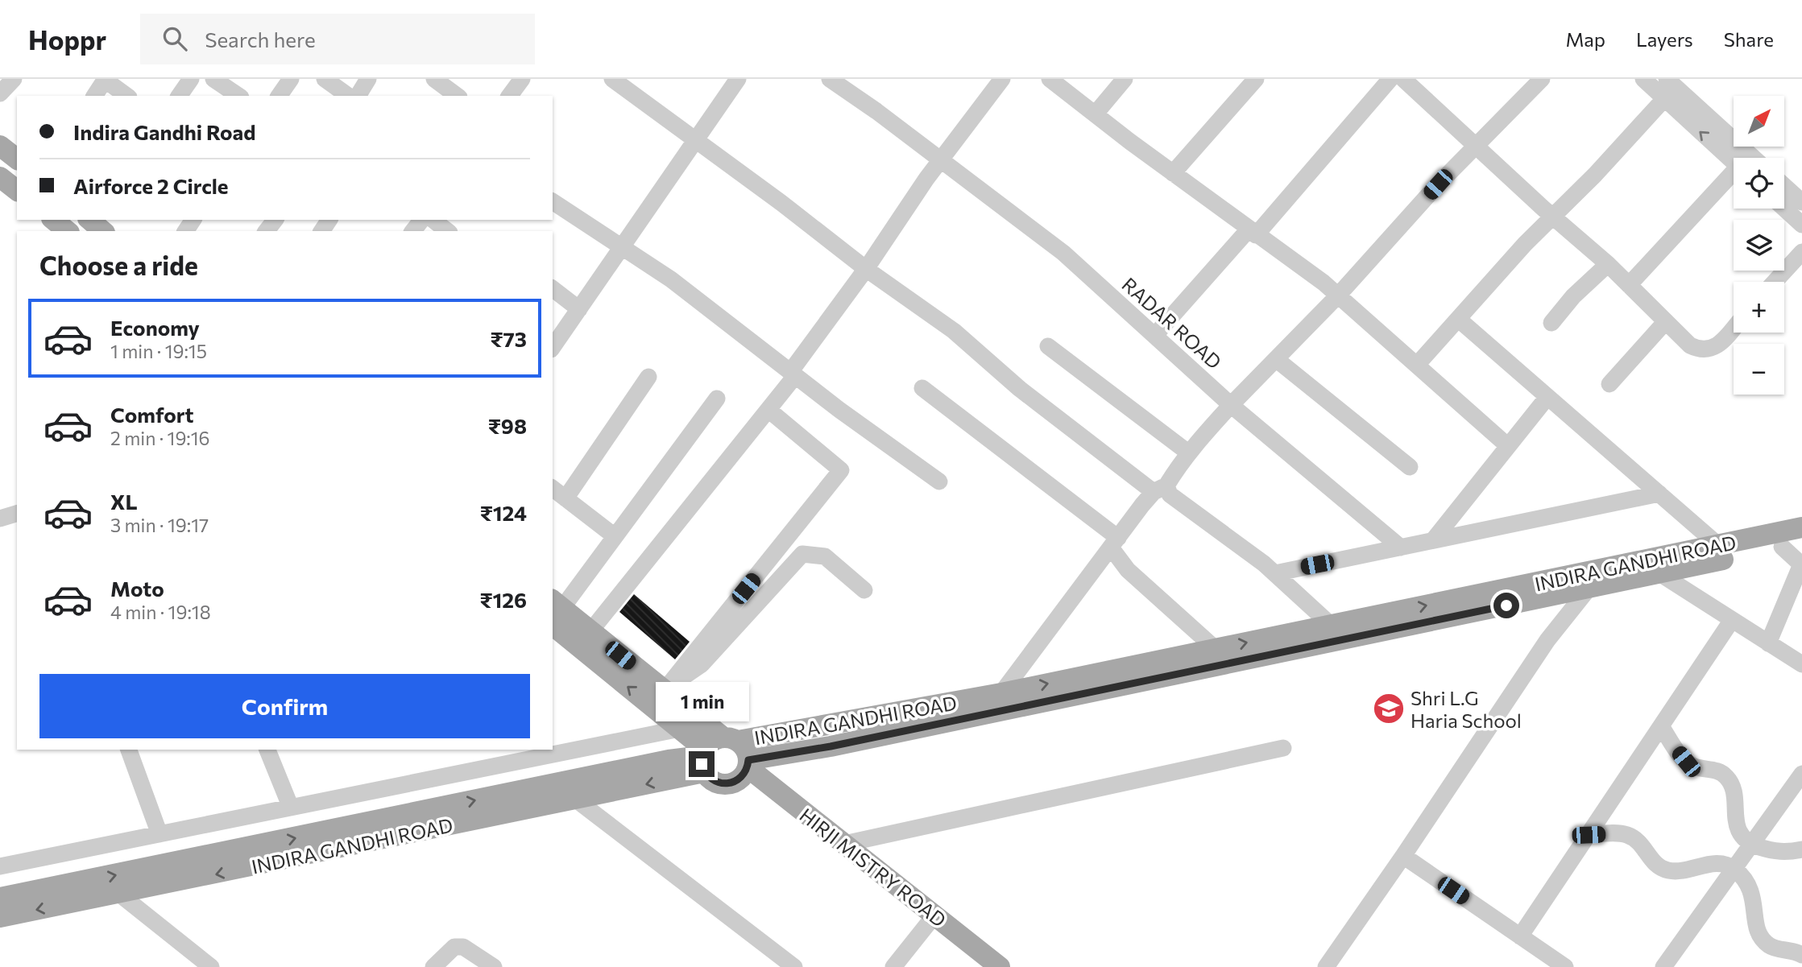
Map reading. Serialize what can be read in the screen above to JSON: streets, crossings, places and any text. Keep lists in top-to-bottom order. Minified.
{"streets":{"main road":["INDIRA GANDHI ROAD","HIRJI MISTRY ROAD"],"street":["RADAR ROAD"]},"crossings":[["INDIRA GANDHI ROAD","HIRJI MISTRY ROAD"]],"places":{"school or university":["Shri L.G Haria School"]},"north":"top right","page":{"header":"Hoppr","search":"Search here","nav":["Map","Layers","Share"],"map_buttons":["+","−"],"banner":["Indira Gandhi Road","Airforce 2 Circle"],"heading":"Choose a ride","list":[{"name":"Economy","note":"1 min · 19:15","value":"₹73"},{"name":"Comfort","note":"2 min · 19:16","value":"₹98"},{"name":"XL","note":"3 min · 19:17","value":"₹124"},{"name":"Moto","note":"4 min · 19:18","value":"₹126"}],"buttons":"Confirm","bubble":"1 min"}}
